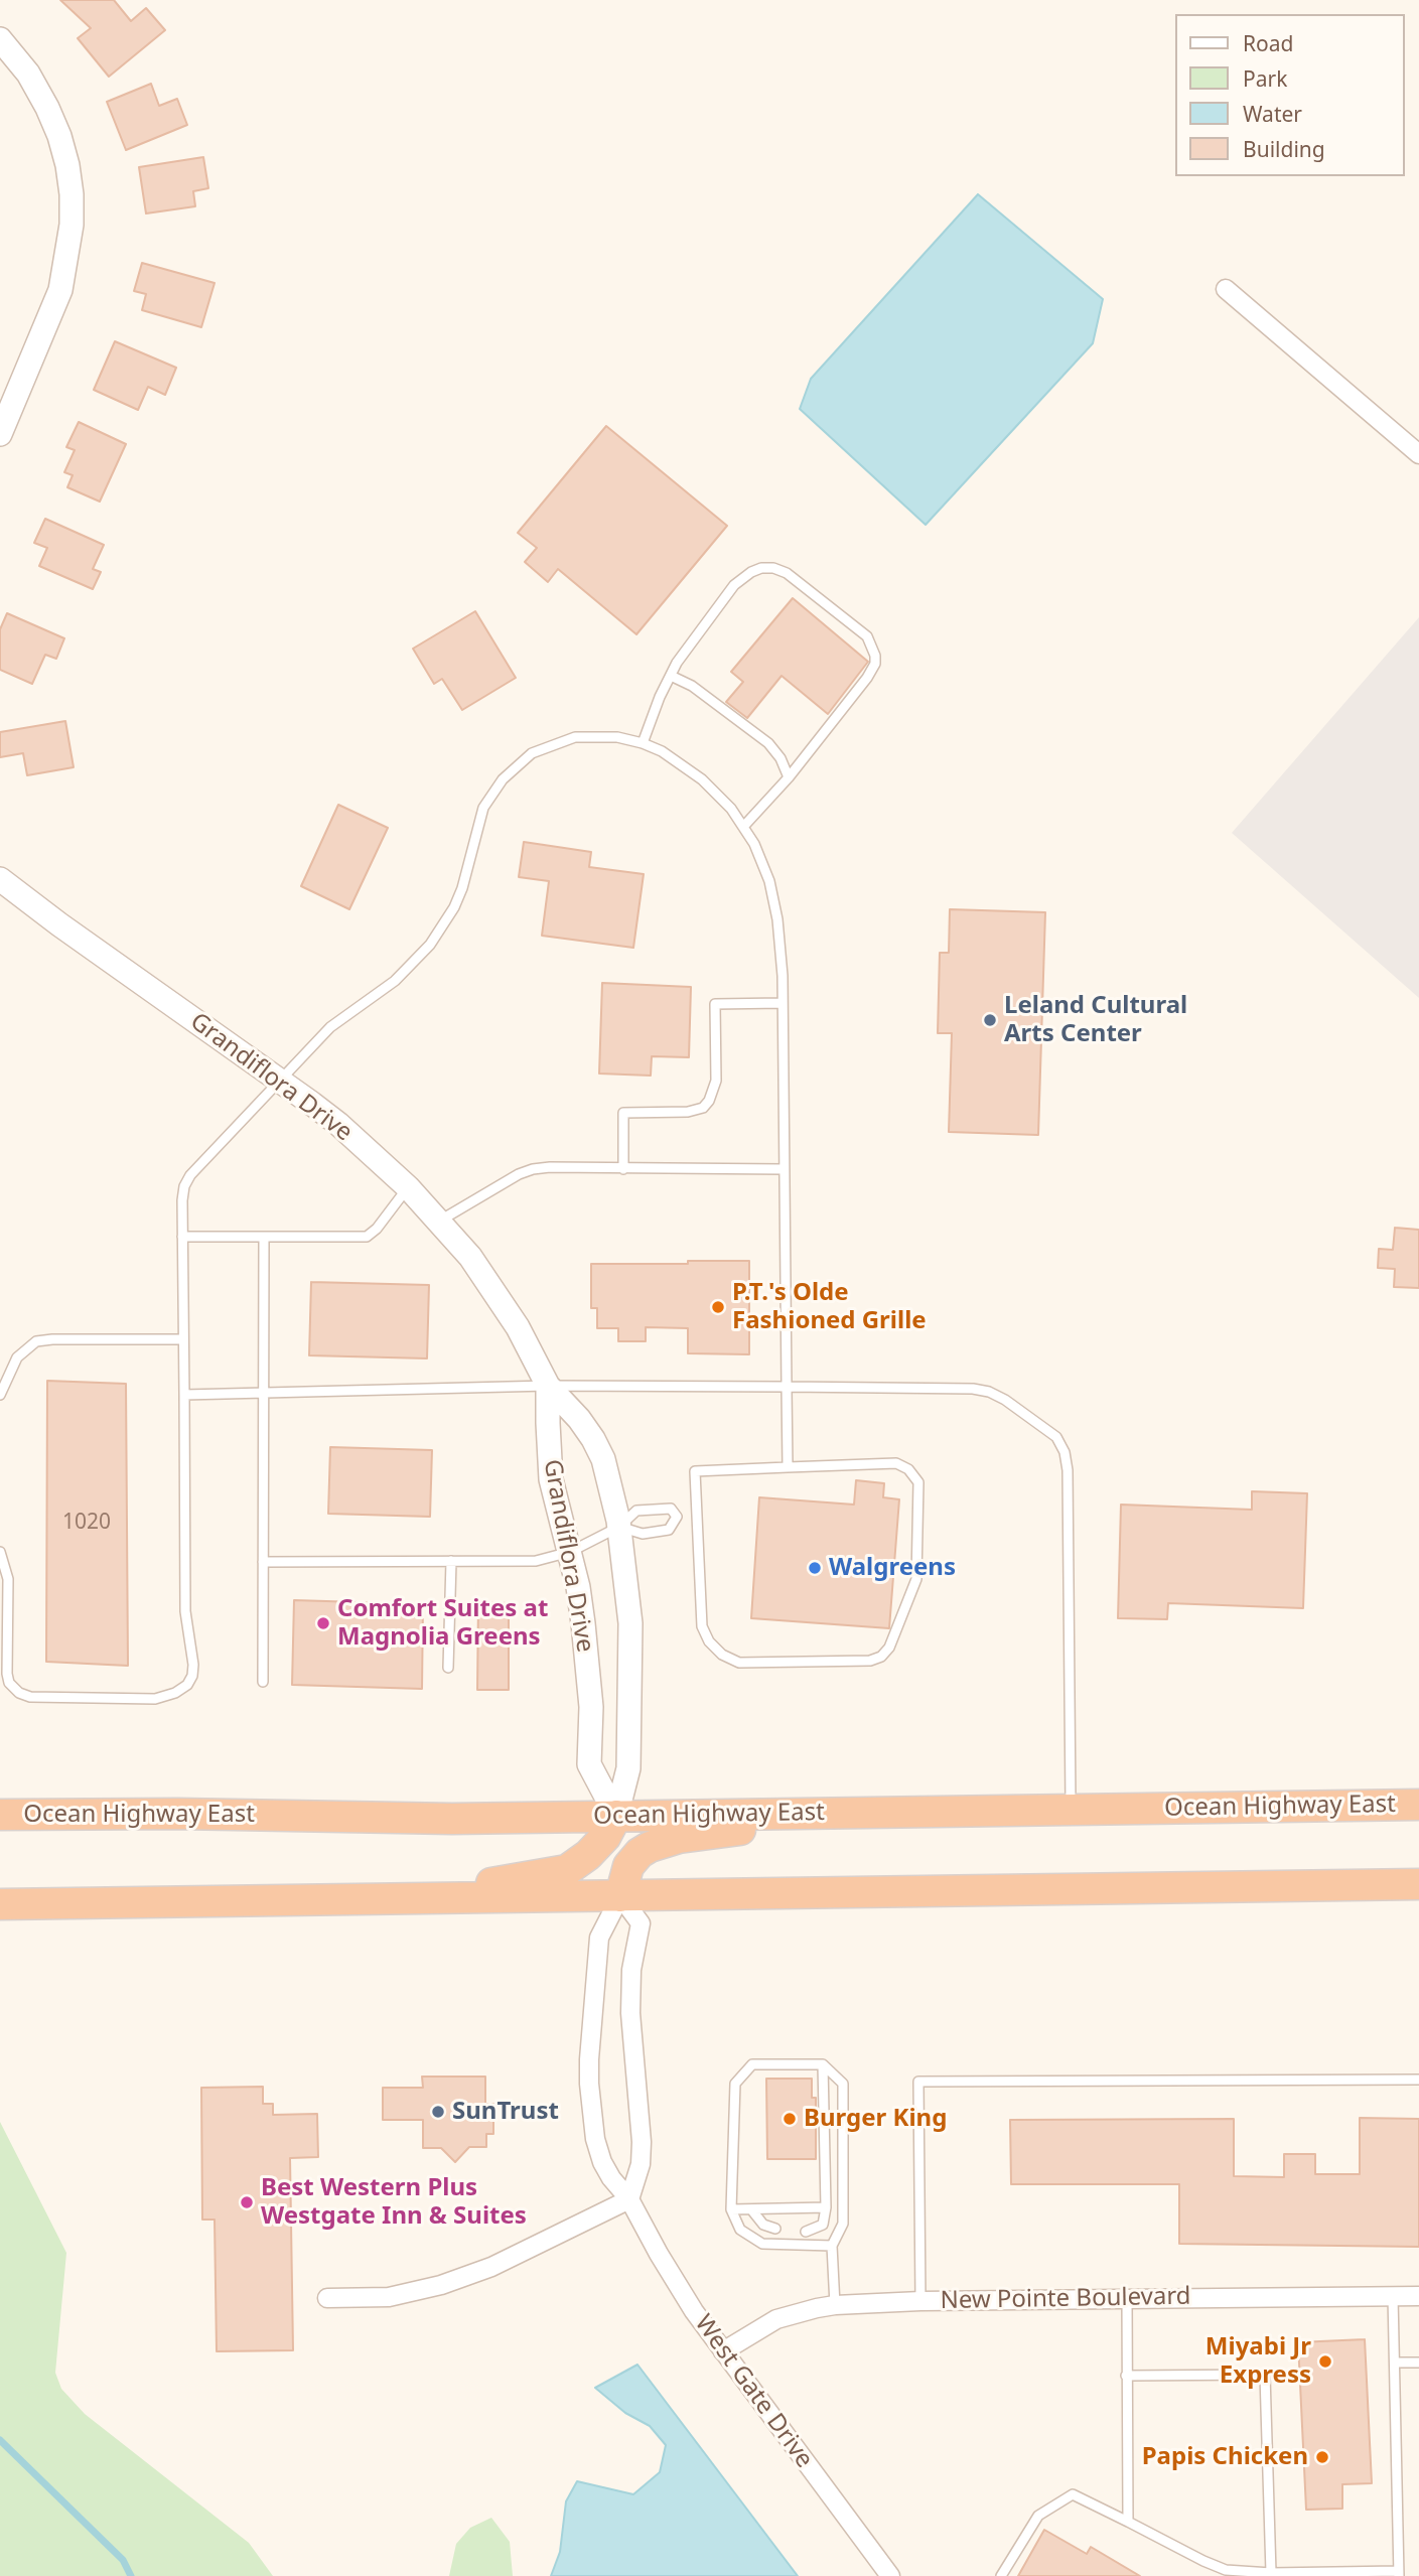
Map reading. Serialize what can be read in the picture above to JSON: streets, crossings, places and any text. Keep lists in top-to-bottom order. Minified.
{"streets":{"highway":["Ocean Highway East"],"street":["Grandiflora Drive","New Pointe Boulevard","West Gate Drive"]},"crossings":[["Grandiflora Drive","Ocean Highway East"],["New Pointe Boulevard","West Gate Drive"]],"places":["Leland Cultural Arts Center","P.T.'s Olde Fashioned Grille","Walgreens","Comfort Suites at Magnolia Greens","SunTrust","Burger King","Best Western Plus Westgate Inn & Suites","Miyabi Jr Express","Papis Chicken"],"house_numbers":["1020"],"legend":["Road","Park","Water","Building"]}
